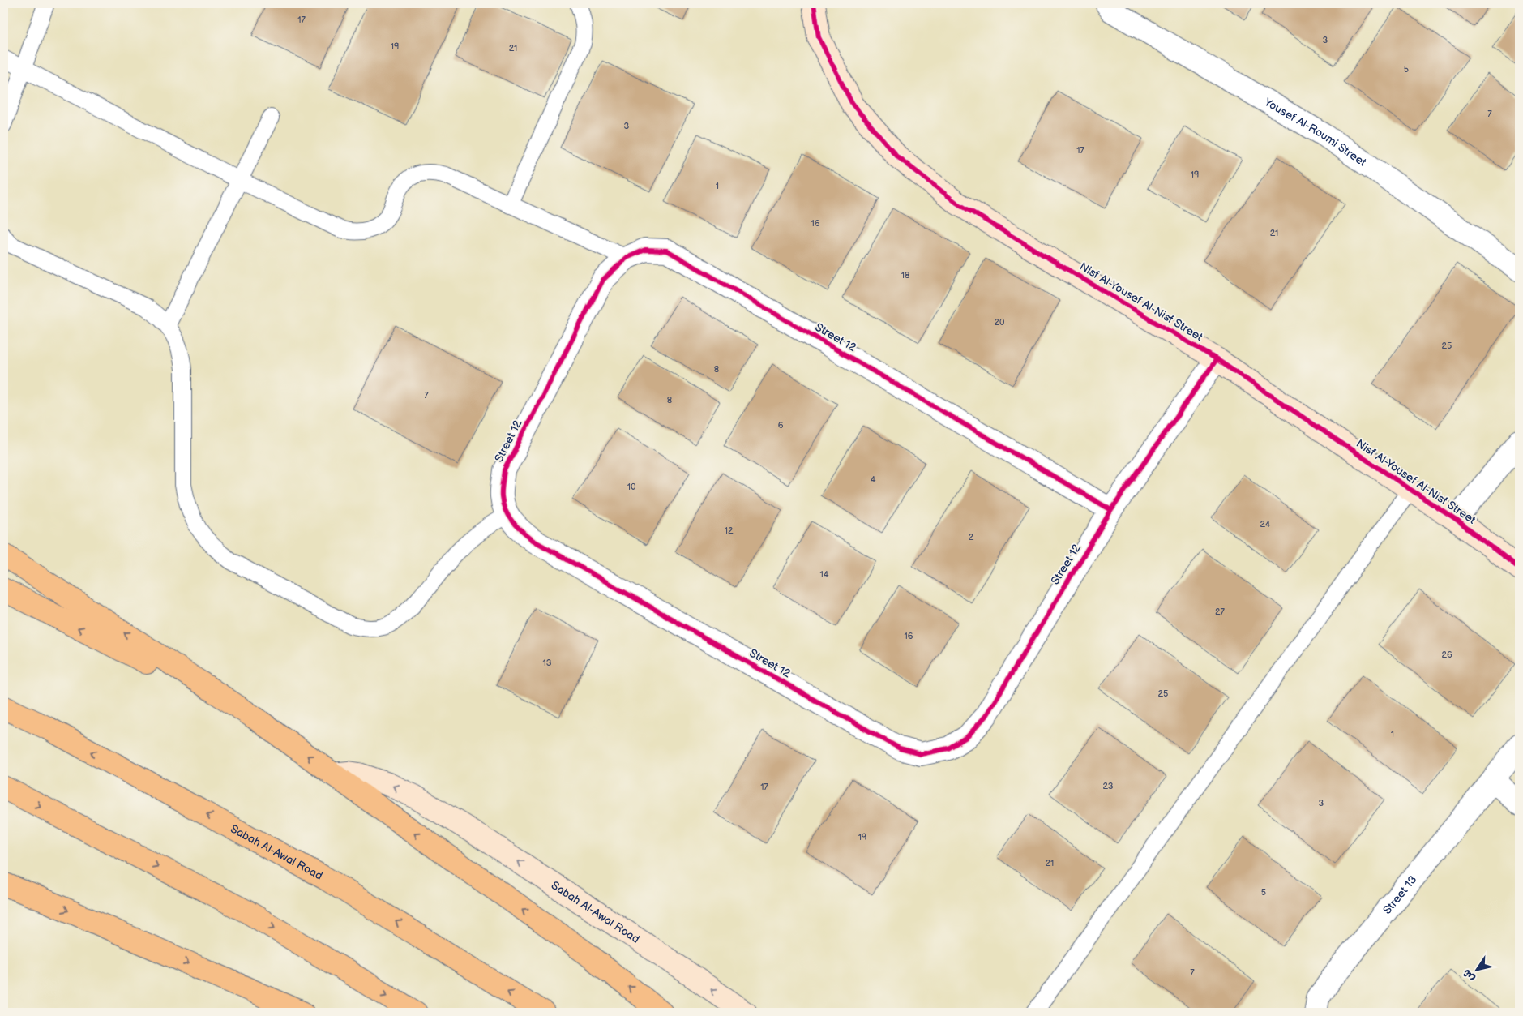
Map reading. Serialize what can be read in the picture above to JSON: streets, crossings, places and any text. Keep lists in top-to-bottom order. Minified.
{"streets":{"highway":["Sabah Al-Awal Road"],"street":["Yousef Al-Roumi Street","Nisf Al-Yousef Al-Nisf Street","Street 12","Street 13"]},"crossings":[["Nisf Al-Yousef Al-Nisf Street","Street 12"]],"house_numbers":["17","3","19","21","5","7","3","17","19","1","16","21","18","20","25","8","7","8","6","4","10","24","12","2","14","27","16","26","13","25","1","23","17","3","19","21","5","7"],"north":"bottom left"}
